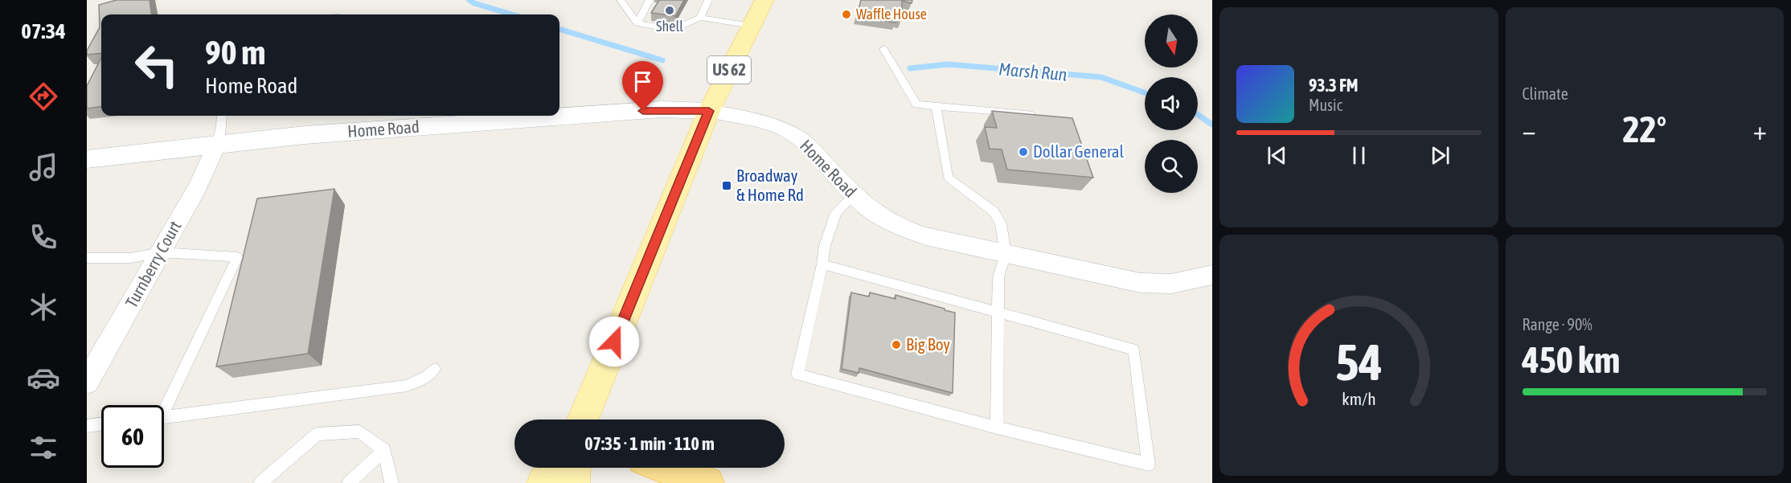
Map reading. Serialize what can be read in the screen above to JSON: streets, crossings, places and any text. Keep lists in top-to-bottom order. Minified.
{"streets":{"main road":["US 62"],"street":["Home Road","Turnberry Court"]},"crossings":[["US 62","Home Road"],["Home Road","Turnberry Court"]],"water":["Marsh Run"],"places":{"other":["Shell","Waffle House","Dollar General","Big Boy"],"transit":["Broadway & Home Rd"]},"north":"bottom","page":{"tabs":"07:34","tile":["Climate",["Range · 90%","450 km"]],"turn":["90 m","Home Road"],"song":["93.3 FM","Music"],"heat":["−","22°","+"],"limit":"60","trip":"07:35 · 1 min · 110 m","gauge":["54","km/h"]}}
